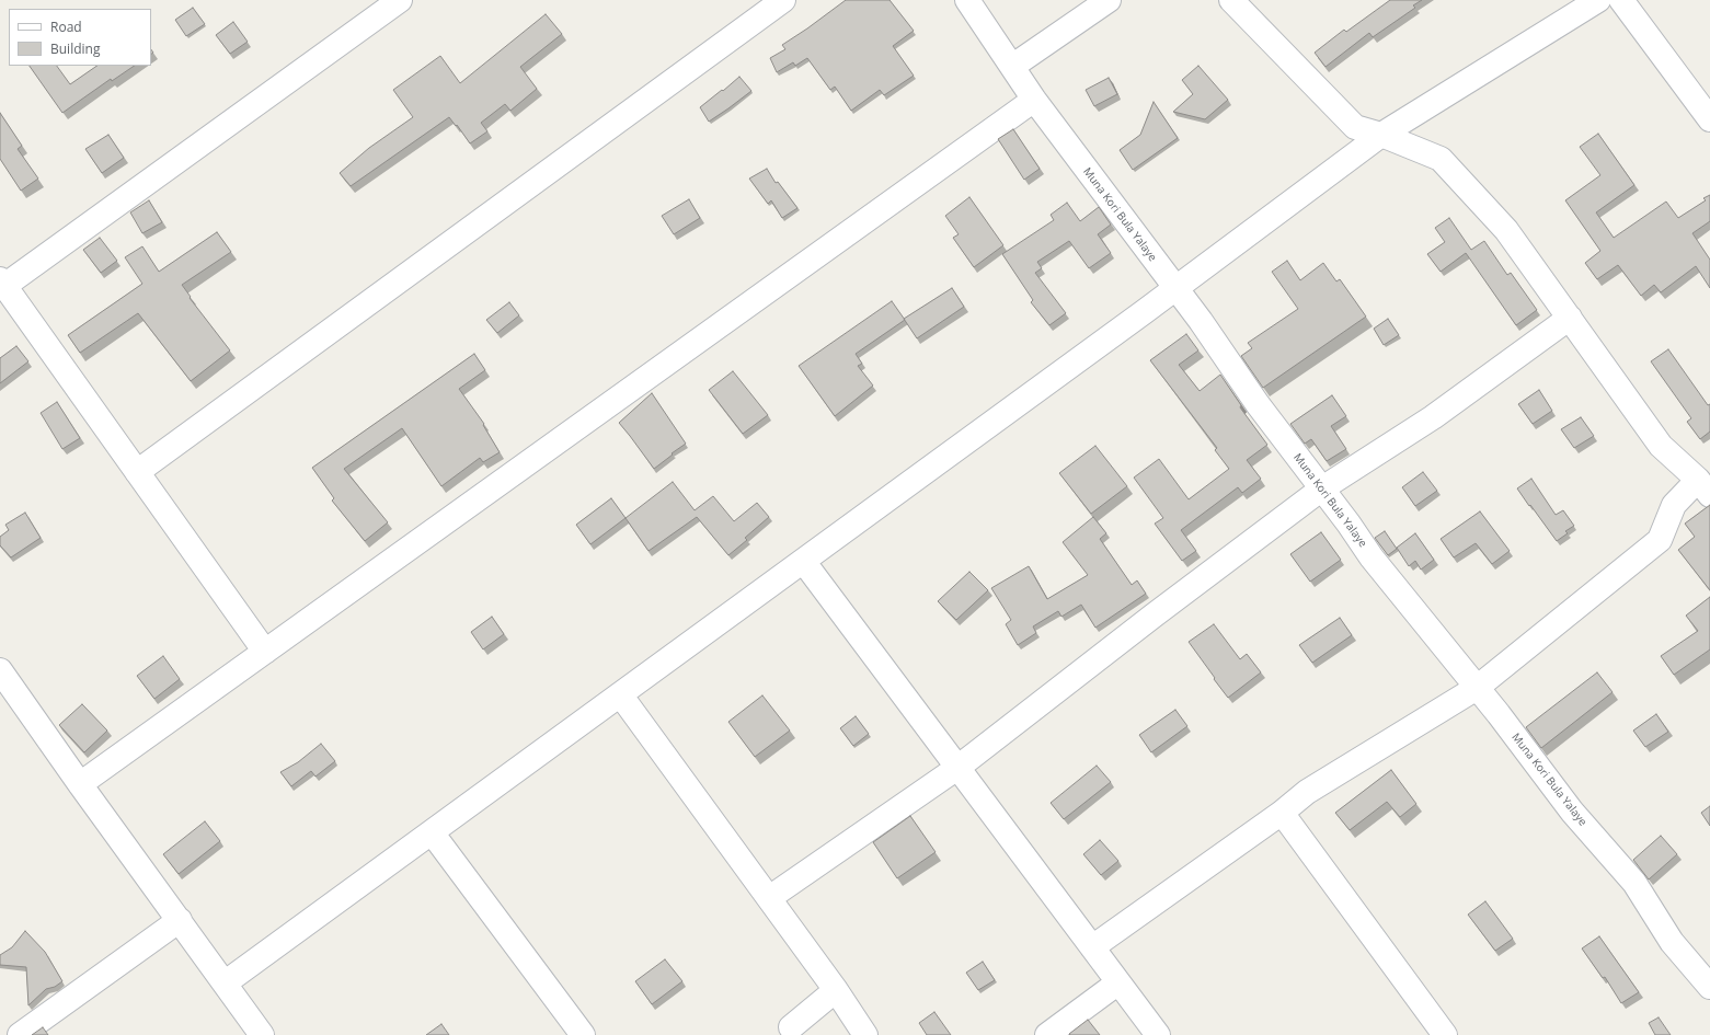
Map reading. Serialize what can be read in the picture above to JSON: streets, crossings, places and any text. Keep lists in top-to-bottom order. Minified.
{"streets":{"street":["Muna Kori Bula Yalaye"]},"legend":["Road","Building"]}
